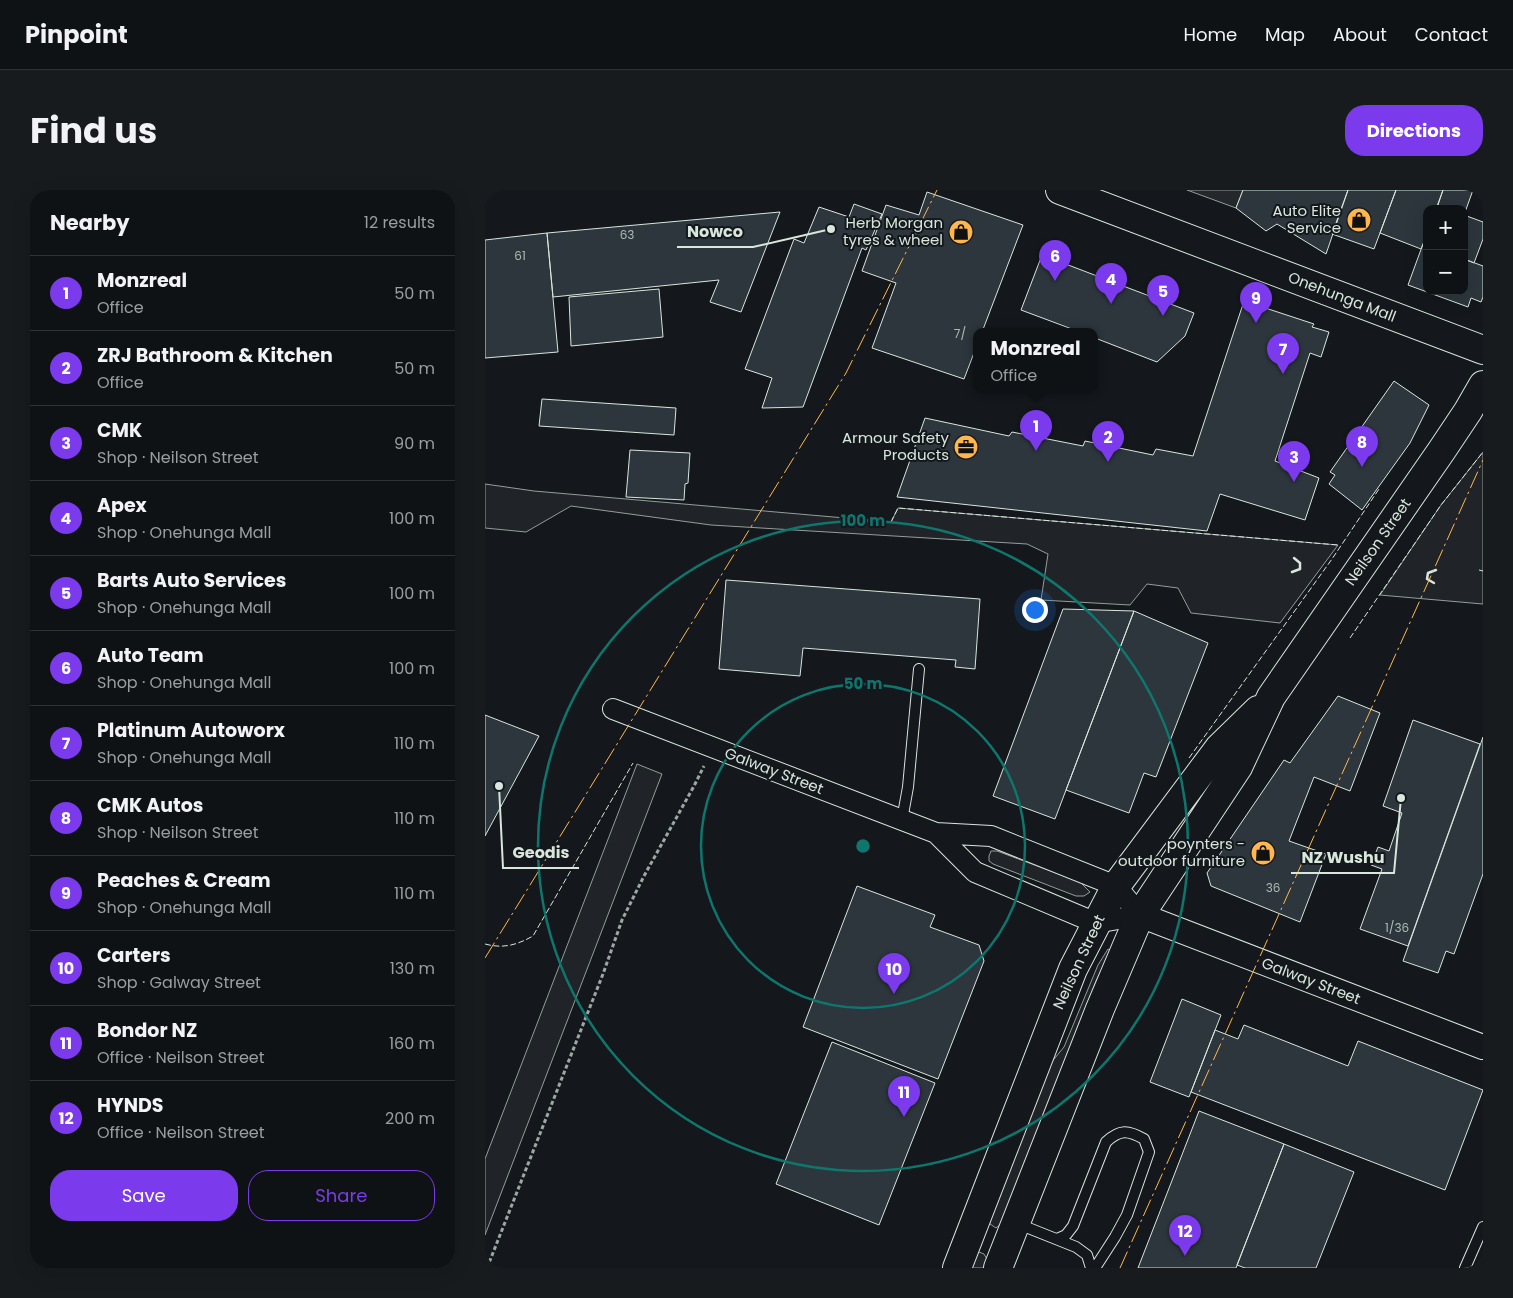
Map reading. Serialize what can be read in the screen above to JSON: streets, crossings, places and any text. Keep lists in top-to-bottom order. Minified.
{"streets":{"main road":["Onehunga Mall","Neilson Street"],"street":["Galway Street"]},"crossings":[["Neilson Street","Galway Street"]],"places":{"shop":["Auto Elite Service","Herb Morgan tyres & wheel","poynters - outdoor furniture"],"other":["Nowco","Geodis","NZ Wushu"],"office":["Armour Safety Products"]},"house_numbers":["63","61","7/","36","1/36"],"page":{"header":"Pinpoint","nav":["Home","Map","About","Contact"],"title":"Find us","buttons":["Directions",["Save","Share"]],"heading":["Nearby","12 results"],"map_buttons":["+","−"],"pins":["6","4","5","9","7","1","2","8","3","10","11","12"],"list":[{"mark":"1","name":"Monzreal","note":"Office","value":"50 m"},{"mark":"2","name":"ZRJ Bathroom & Kitchen","note":"Office","value":"50 m"},{"mark":"3","name":"CMK","note":"Shop · Neilson Street","value":"90 m"},{"mark":"4","name":"Apex","note":"Shop · Onehunga Mall","value":"100 m"},{"mark":"5","name":"Barts Auto Services","note":"Shop · Onehunga Mall","value":"100 m"},{"mark":"6","name":"Auto Team","note":"Shop · Onehunga Mall","value":"100 m"},{"mark":"7","name":"Platinum Autoworx","note":"Shop · Onehunga Mall","value":"110 m"},{"mark":"8","name":"CMK Autos","note":"Shop · Neilson Street","value":"110 m"},{"mark":"9","name":"Peaches & Cream","note":"Shop · Onehunga Mall","value":"110 m"},{"mark":"10","name":"Carters","note":"Shop · Galway Street","value":"130 m"},{"mark":"11","name":"Bondor NZ","note":"Office · Neilson Street","value":"160 m"},{"mark":"12","name":"HYNDS","note":"Office · Neilson Street","value":"200 m"}],"popup":["Monzreal","Office"]},"rings":["100 m","50 m"]}
